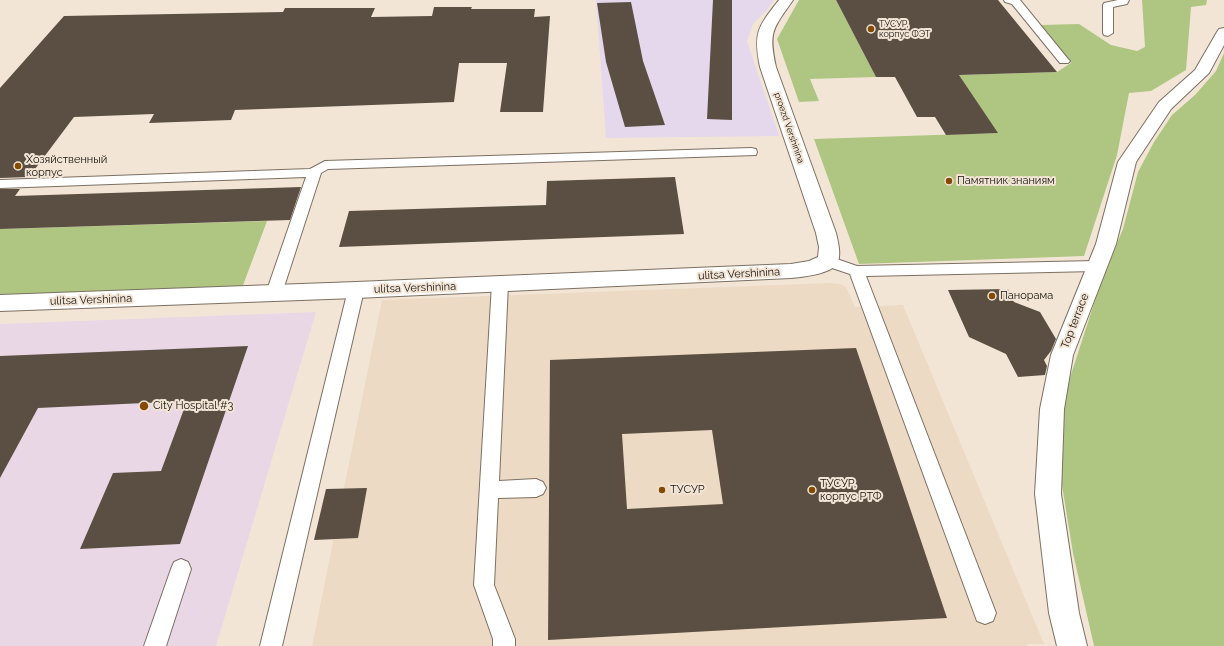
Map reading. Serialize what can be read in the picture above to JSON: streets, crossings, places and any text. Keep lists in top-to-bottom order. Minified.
{"streets":{"street":["proezd Vershinina","ulitsa Vershinina","Top terrace"]},"crossings":[["proezd Vershinina","ulitsa Vershinina"]],"places":["ТУСУР, корпус ФЭТ","Хозяйственный корпус","Памятник знаниям","Панорама","City Hospital #3","ТУСУР","ТУСУР, корпус РТФ"]}
